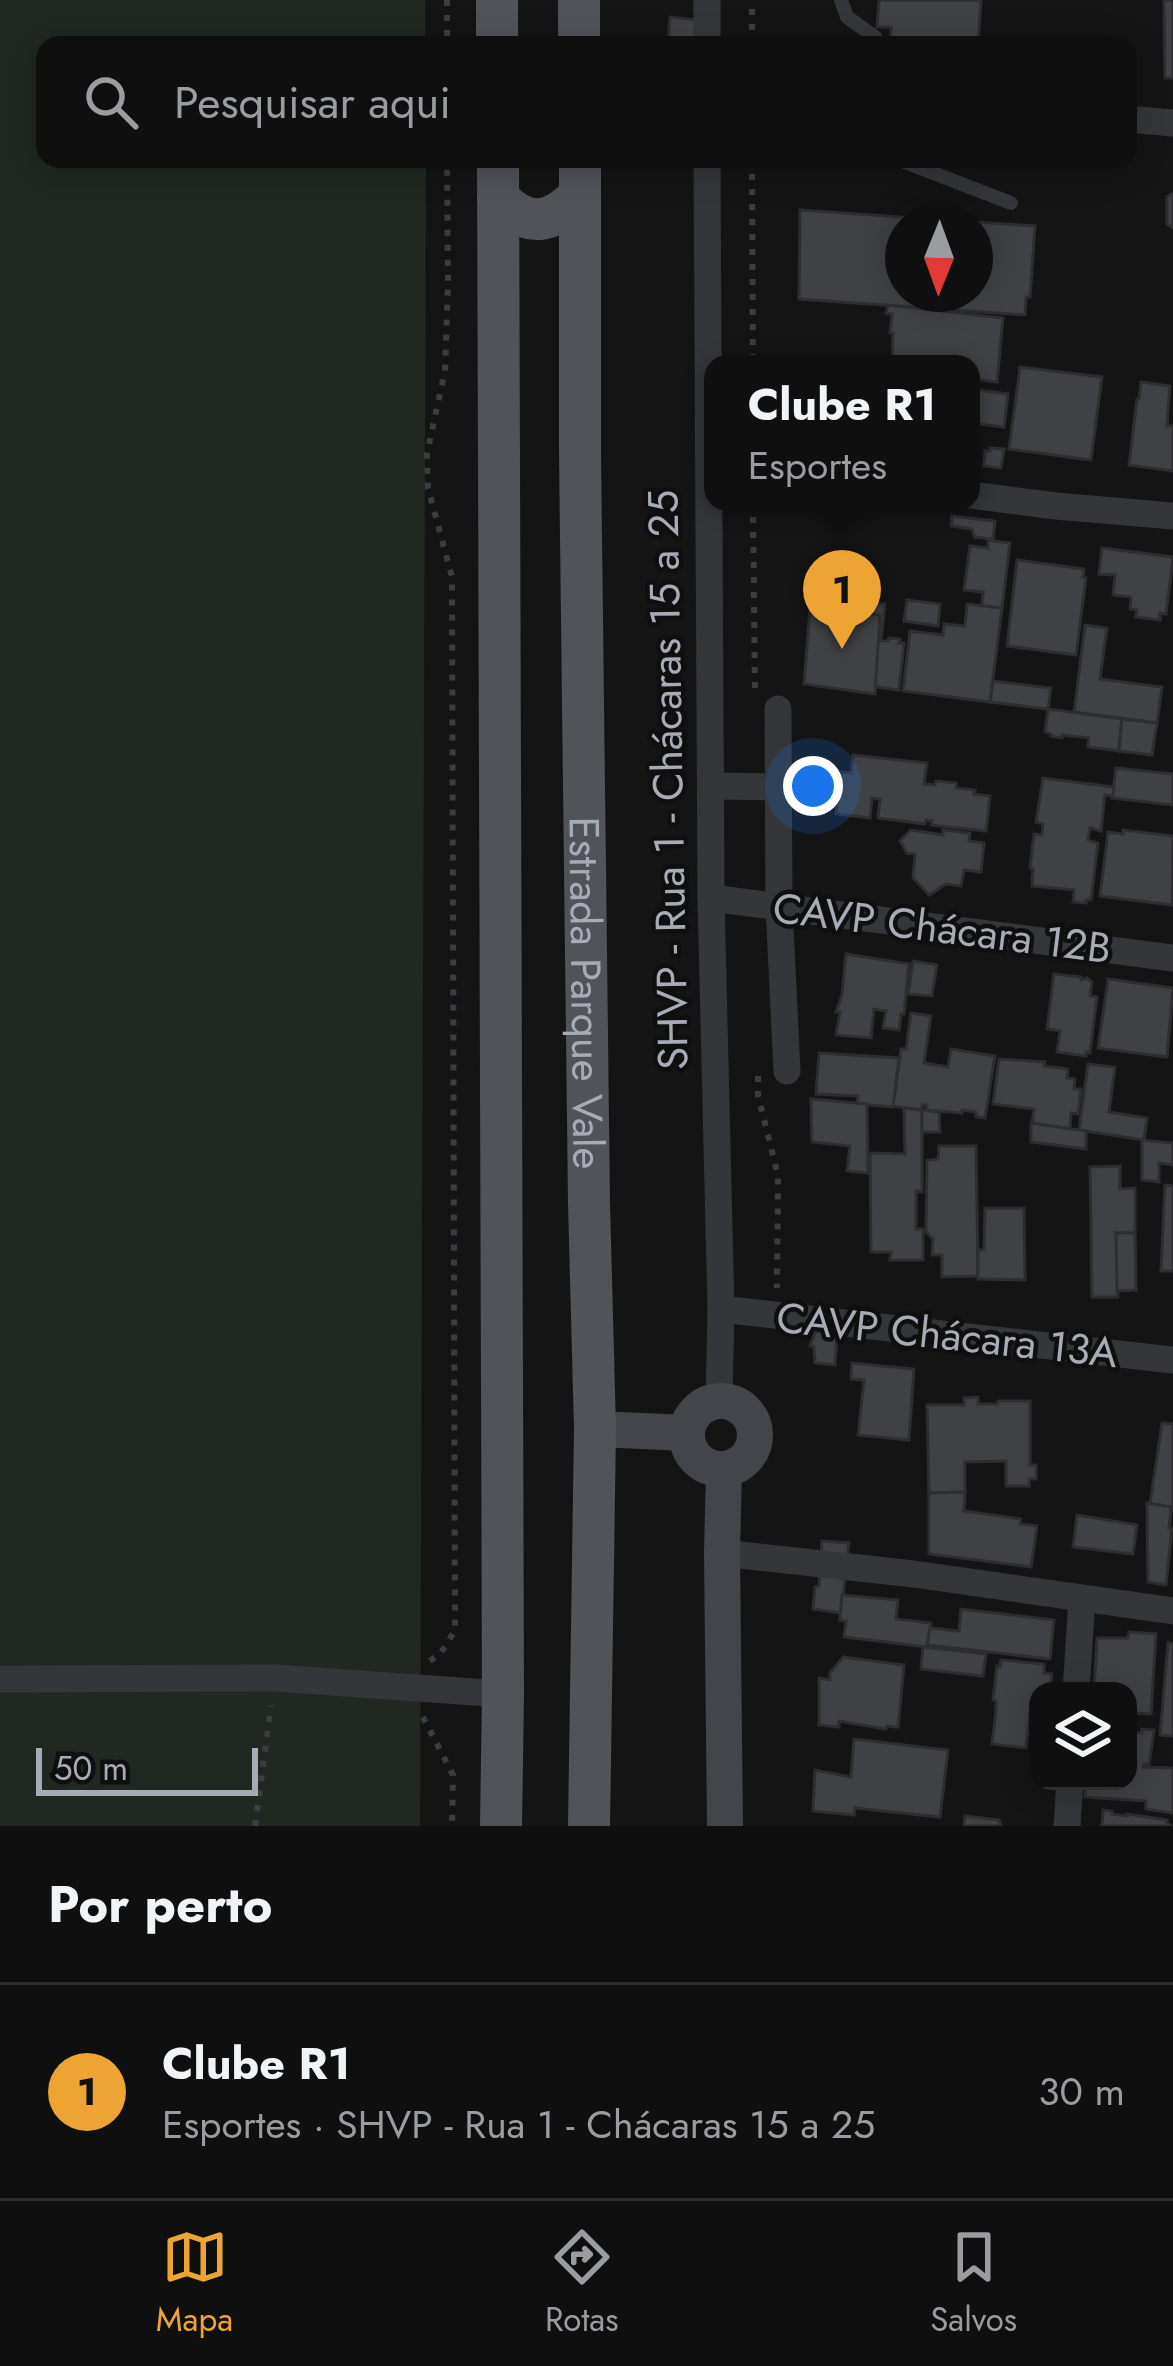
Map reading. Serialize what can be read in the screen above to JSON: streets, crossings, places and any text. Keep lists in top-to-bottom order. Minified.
{"streets":{"main road":["Estrada Parque Vale"],"street":["SHVP - Rua 1 - Chácaras 15 a 25","CAVP Chácara 12B","CAVP Chácara 13A"]},"crossings":[["SHVP - Rua 1 - Chácaras 15 a 25","CAVP Chácara 12B"],["SHVP - Rua 1 - Chácaras 15 a 25","CAVP Chácara 13A"]],"scale_bar":"50 m","north":"bottom","page":{"search":"Pesquisar aqui","popup":["Clube R1","Esportes"],"pins":"1","scale":"50 m","heading":"Por perto","list":[{"mark":"1","name":"Clube R1","note":"Esportes · SHVP - Rua 1 - Chácaras 15 a 25","value":"30 m"}],"nav":["Mapa","Rotas","Salvos"]}}
